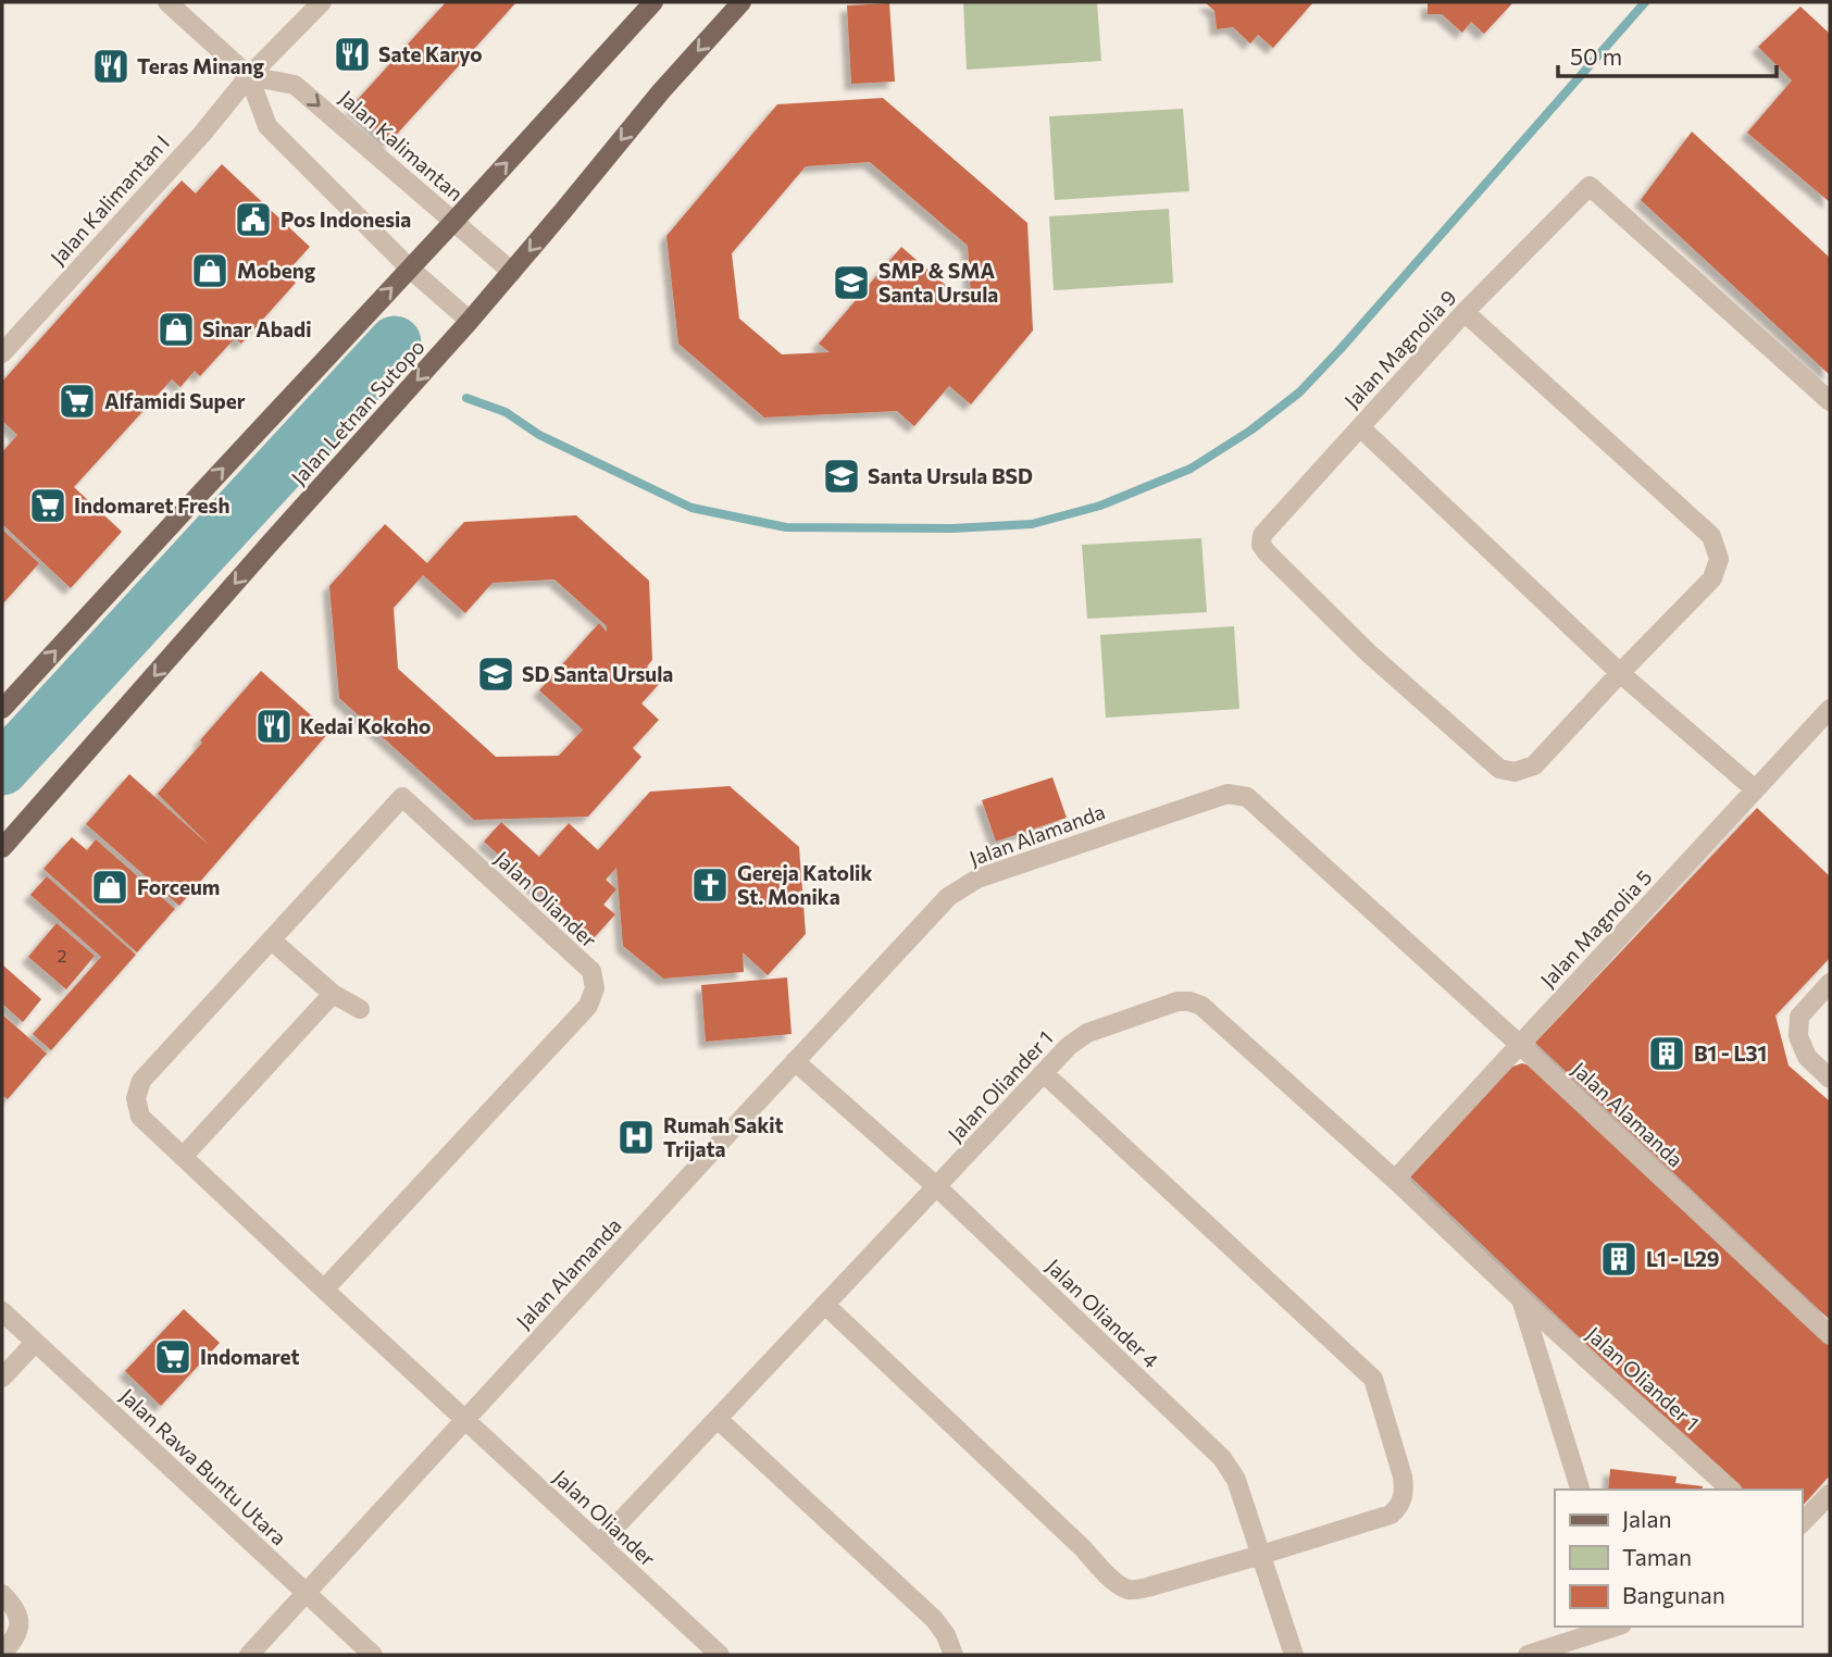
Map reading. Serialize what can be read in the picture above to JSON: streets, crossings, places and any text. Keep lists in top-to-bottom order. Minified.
{"streets":{"main road":["Jalan Letnan Sutopo"],"street":["Jalan Kalimantan","Jalan Kalimantan I","Jalan Magnolia 9","Jalan Alamanda","Jalan Oliander","Jalan Magnolia 5","Jalan Oliander 1","Jalan Oliander 4","Jalan Rawa Buntu Utara"]},"crossings":[["Jalan Kalimantan","Jalan Kalimantan I"],["Jalan Kalimantan","Jalan Letnan Sutopo"],["Jalan Alamanda","Jalan Oliander"],["Jalan Alamanda","Jalan Magnolia 5"],["Jalan Alamanda","Jalan Oliander 4"],["Jalan Alamanda","Jalan Rawa Buntu Utara"],["Jalan Oliander","Jalan Oliander 1"],["Jalan Magnolia 5","Jalan Oliander 1"],["Jalan Oliander 1","Jalan Oliander 4"]],"places":{"restaurant":["Sate Karyo","Teras Minang","Kedai Kokoho"],"public building":["Pos Indonesia"],"shop":["Mobeng","Sinar Abadi","Forceum"],"school or university":["SMP & SMA Santa Ursula","Santa Ursula BSD","SD Santa Ursula"],"supermarket":["Alfamidi Super","Indomaret Fresh","Indomaret"],"church":["Gereja Katolik St. Monika"],"building":["B1 - L31","L1 - L29"],"hospital":["Rumah Sakit Trijata"]},"house_numbers":["2"],"legend":["Jalan","Taman","Bangunan"],"scale_bar":"50 m"}
